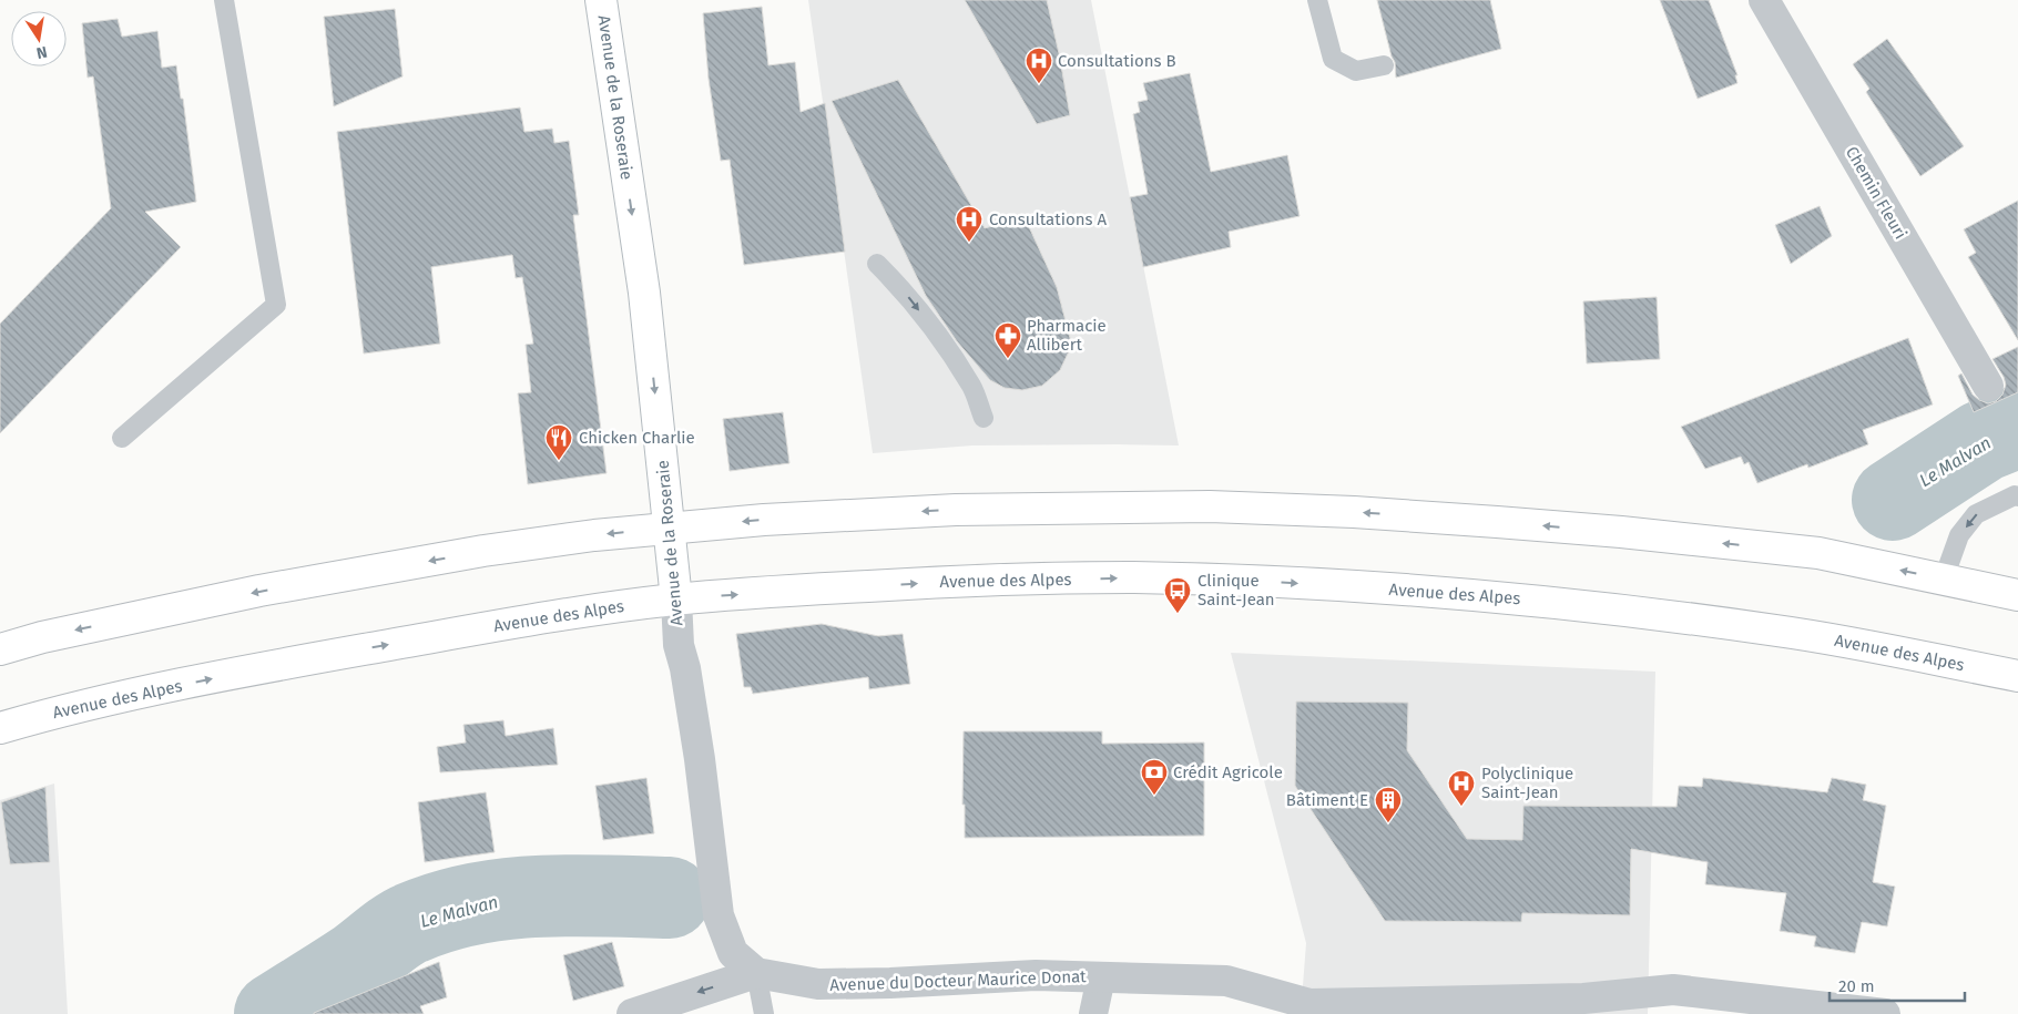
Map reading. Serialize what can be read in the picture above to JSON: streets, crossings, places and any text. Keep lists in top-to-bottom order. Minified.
{"streets":{"main road":["Avenue de la Roseraie","Avenue des Alpes"],"street":["Chemin Fleuri","Avenue du Docteur Maurice Donat"]},"crossings":[["Avenue de la Roseraie","Avenue des Alpes"],["Avenue de la Roseraie","Avenue du Docteur Maurice Donat"]],"one_way":["Avenue de la Roseraie"],"water":["Le Malvan"],"places":{"hospital":["Consultations B","Consultations A","Polyclinique Saint-Jean"],"pharmacy":["Pharmacie Allibert"],"restaurant":["Chicken Charlie"],"bus stop":["Clinique Saint-Jean"],"bank":["Crédit Agricole"],"building":["Bâtiment E"]},"scale_bar":"20 m","north":"bottom"}
